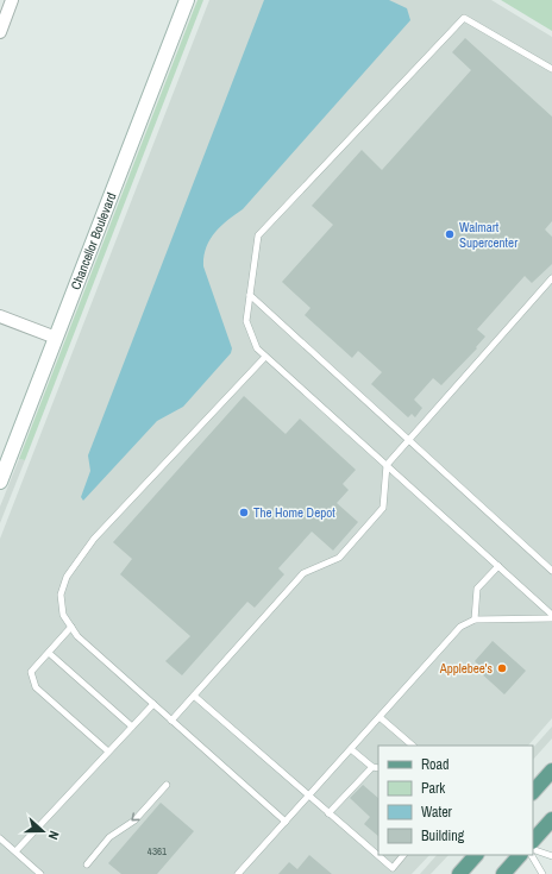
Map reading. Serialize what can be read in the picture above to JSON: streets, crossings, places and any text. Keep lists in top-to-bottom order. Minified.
{"streets":{"street":["Chancellor Boulevard"]},"places":["Walmart Supercenter","The Home Depot","Applebee's"],"house_numbers":["4361"],"legend":["Road","Park","Water","Building"],"north":"right"}
